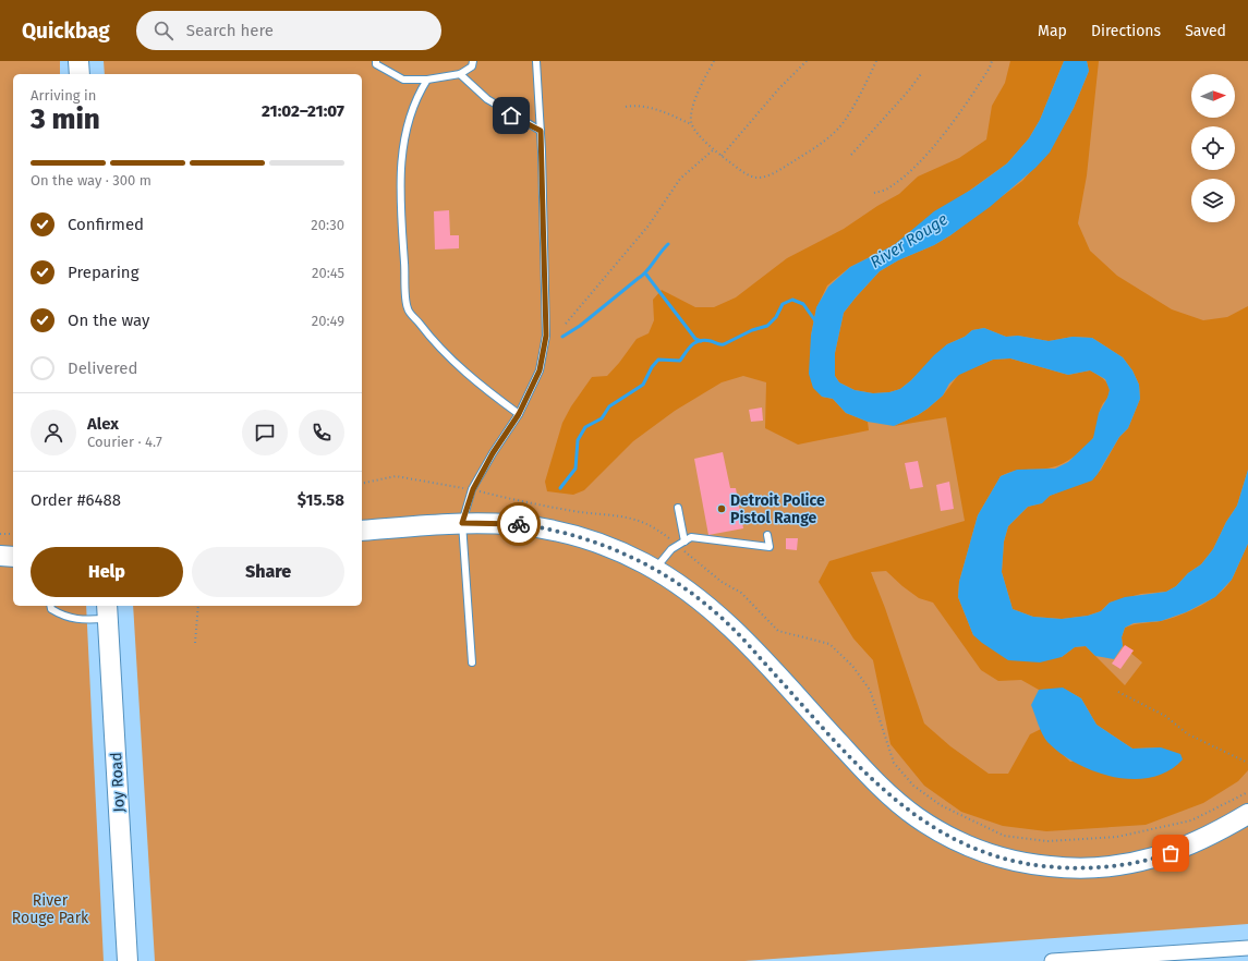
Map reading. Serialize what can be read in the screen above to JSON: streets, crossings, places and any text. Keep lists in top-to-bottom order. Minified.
{"streets":{"street":["Joy Road"]},"water":["River Rouge"],"parks":["River Rouge Park"],"places":["Detroit Police Pistol Range"],"north":"right","page":{"header":"Quickbag","search":"Search here","nav":["Map","Directions","Saved"],"heading":["3 min","Arriving in","21:02–21:07"],"panel":["Alex","Courier · 4.7","Order #6488","$15.58"],"bar":"On the way · 300 m","list":[["Confirmed","20:30"],["Preparing","20:45"],["On the way","20:49"],"Delivered"],"buttons":["Help","Share"]}}
